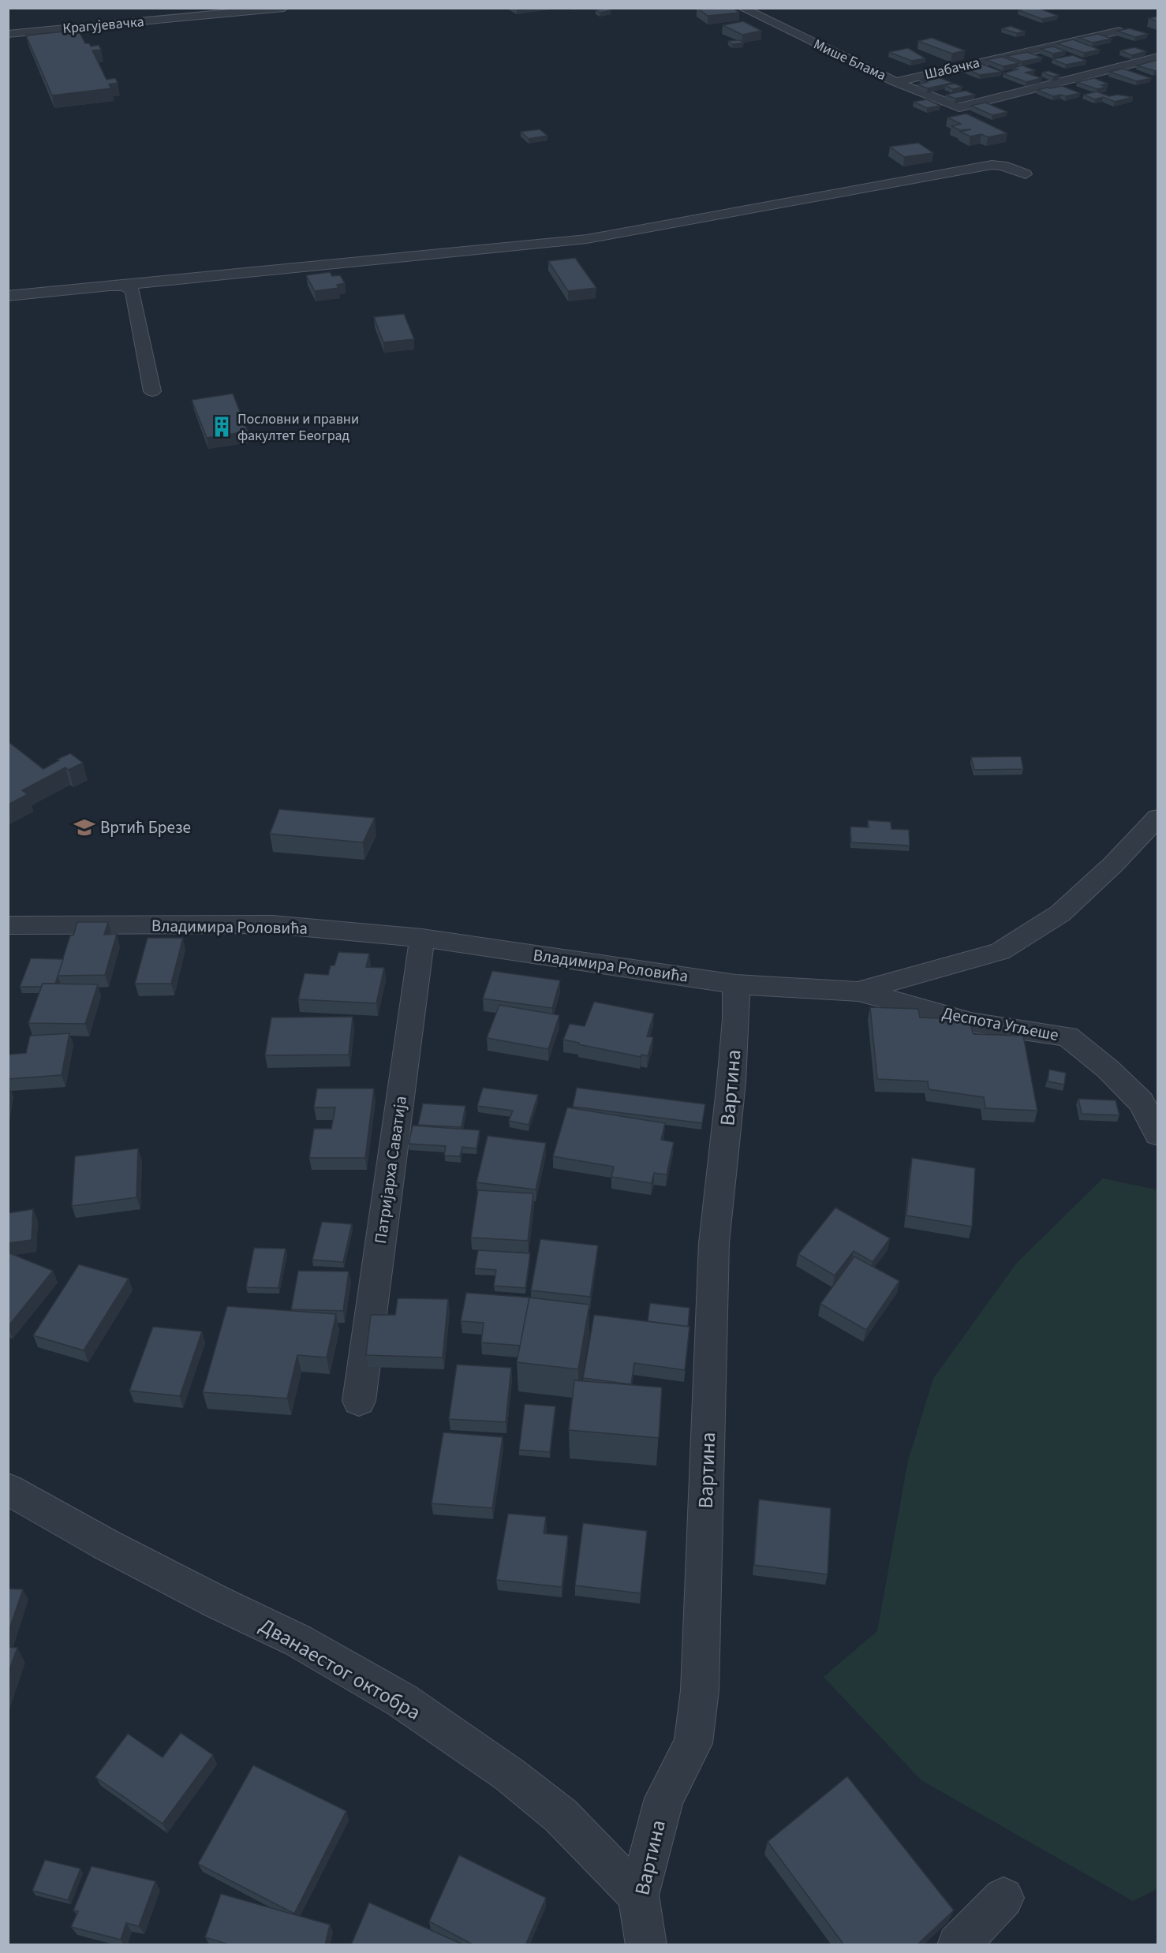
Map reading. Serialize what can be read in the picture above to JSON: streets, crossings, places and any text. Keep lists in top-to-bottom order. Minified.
{"streets":{"street":["Крагујевачка","Мише Блама","Шабачка","Владимира Роловића","Деспота Угљеше","Вартина","Патријарха Саватија","Дванаестог октобра"]},"crossings":[["Мише Блама","Шабачка"],["Владимира Роловића","Деспота Угљеше"],["Владимира Роловића","Вартина"],["Владимира Роловића","Патријарха Саватија"],["Вартина","Дванаестог октобра"]],"places":{"building":["Пословни и правни факултет Београд"],"school or university":["Вртић Брезе"]}}
